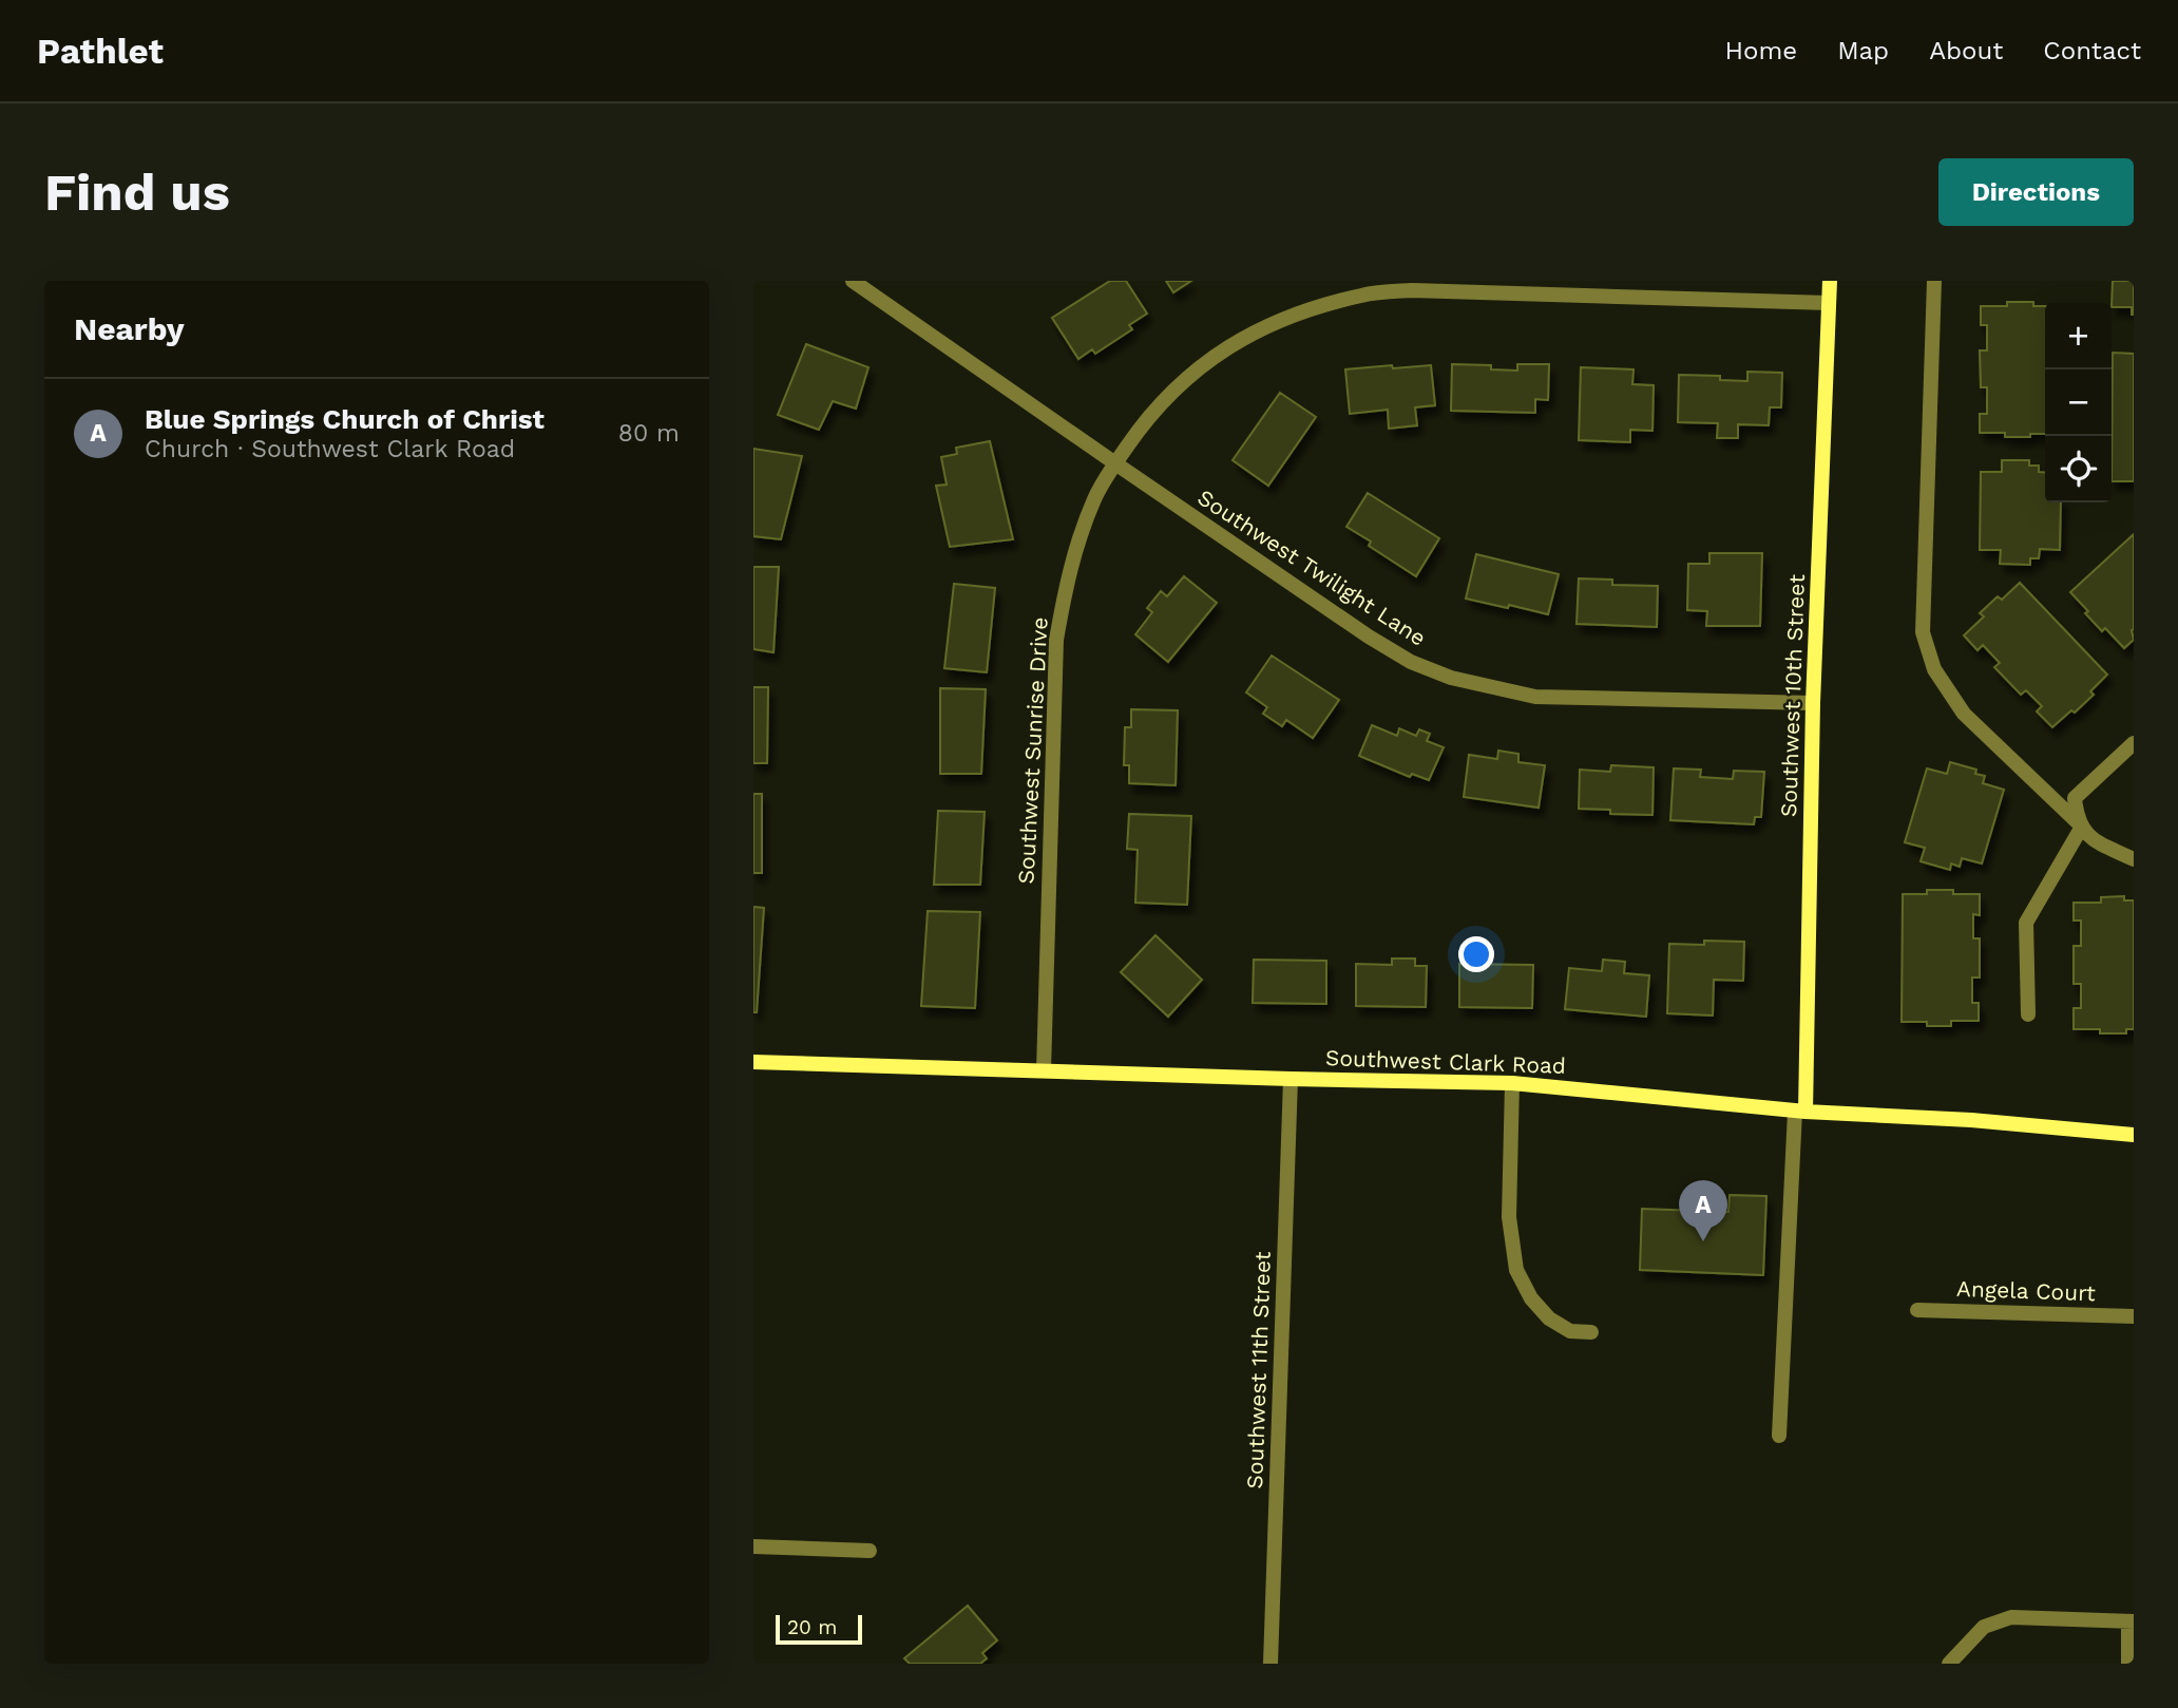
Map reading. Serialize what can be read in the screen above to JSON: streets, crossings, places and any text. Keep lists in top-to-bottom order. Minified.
{"streets":{"street":["Southwest Twilight Lane","Southwest 10th Street","Southwest Sunrise Drive","Southwest Clark Road","Angela Court","Southwest 11th Street"]},"crossings":[["Southwest Twilight Lane","Southwest 10th Street"],["Southwest Twilight Lane","Southwest Sunrise Drive"],["Southwest 10th Street","Southwest Sunrise Drive"],["Southwest 10th Street","Southwest Clark Road"],["Southwest Sunrise Drive","Southwest Clark Road"],["Southwest Clark Road","Southwest 11th Street"]],"scale_bar":"20 m","page":{"header":"Pathlet","nav":["Home","Map","About","Contact"],"buttons":"Directions","title":"Find us","heading":"Nearby","map_buttons":["+","−"],"list":[{"mark":"A","name":"Blue Springs Church of Christ","note":"Church · Southwest Clark Road","value":"80 m"}],"pins":"A","scale":"20 m"}}
